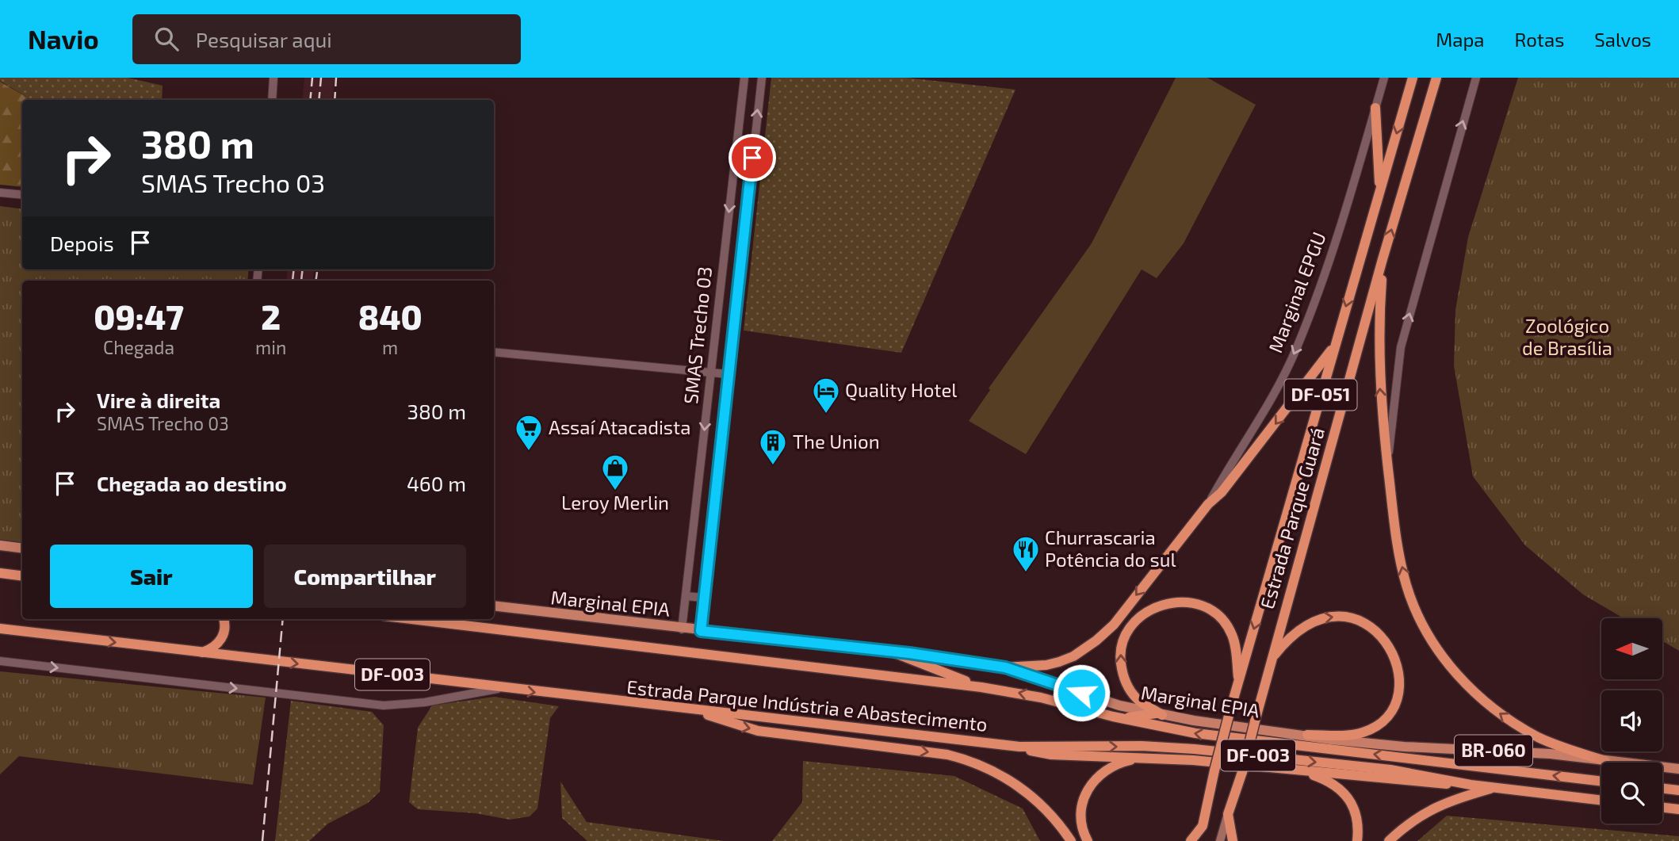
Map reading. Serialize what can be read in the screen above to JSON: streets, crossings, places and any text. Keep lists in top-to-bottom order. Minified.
{"streets":{"highway":["DF-051","Estrada Parque Guará","DF-003","Estrada Parque Indústria e Abastecimento"],"main road":["Marginal EPIA","BR-060"],"street":["Marginal EPGU","SMAS Trecho 03"]},"crossings":[["SMAS Trecho 03","Marginal EPIA"]],"one_way":["Marginal EPGU"],"parks":["Zoológico de Brasília"],"places":{"hotel":["Quality Hotel"],"supermarket":["Assaí Atacadista"],"building":["The Union"],"shop":["Leroy Merlin"],"restaurant":["Churrascaria Potência do sul"]},"north":"left","page":{"header":"Navio","search":"Pesquisar aqui","nav":["Mapa","Rotas","Salvos"],"turn":["380 m","SMAS Trecho 03"],"then":"Depois","eta":["09:47","Chegada","2","min","840","m"],"list":[{"name":"Vire à direita","note":"SMAS Trecho 03","value":"380 m"},{"name":"Chegada ao destino","value":"460 m"}],"buttons":["Sair","Compartilhar"]}}
